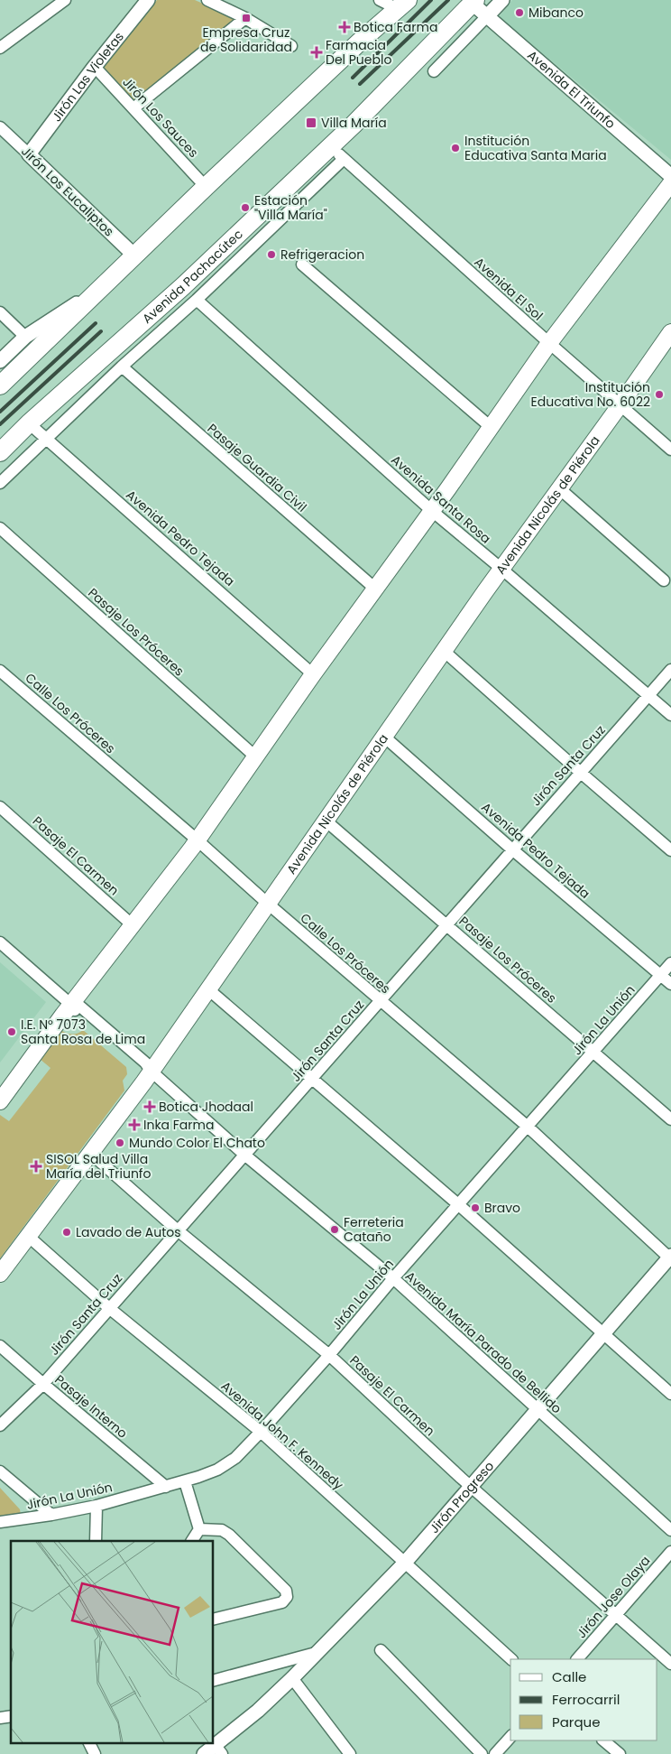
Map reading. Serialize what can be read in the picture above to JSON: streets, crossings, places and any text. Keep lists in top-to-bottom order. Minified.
{"streets":{"main road":["Avenida Pachacútec","Avenida Nicolás de Piérola"],"street":["Jirón Las Violetas","Avenida El Triunfo","Jirón Los Sauces","Jirón Los Eucaliptos","Avenida El Sol","Pasaje Guardia Civil","Avenida Santa Rosa","Avenida Pedro Tejada","Pasaje Los Próceres","Calle Los Próceres","Jirón Santa Cruz","Pasaje El Carmen","Jirón La Unión","Avenida María Parado de Bellido","Pasaje Interno","Avenida John F. Kennedy","Jirón Progreso","Jirón Jose Olaya"]},"crossings":[["Jirón Las Violetas","Jirón Los Sauces"],["Jirón Las Violetas","Jirón Los Eucaliptos"],["Avenida El Triunfo","Avenida Pachacútec"],["Avenida Pachacútec","Avenida El Sol"],["Avenida Pachacútec","Pasaje Guardia Civil"],["Avenida Pachacútec","Avenida Santa Rosa"],["Avenida Pachacútec","Avenida Pedro Tejada"],["Avenida El Sol","Avenida Nicolás de Piérola"],["Avenida Santa Rosa","Avenida Nicolás de Piérola"],["Avenida Santa Rosa","Jirón Santa Cruz"],["Avenida Nicolás de Piérola","Avenida Pedro Tejada"],["Avenida Nicolás de Piérola","Pasaje Los Próceres"],["Avenida Nicolás de Piérola","Calle Los Próceres"],["Avenida Nicolás de Piérola","Pasaje El Carmen"],["Avenida Nicolás de Piérola","Avenida María Parado de Bellido"],["Avenida Nicolás de Piérola","Avenida John F. Kennedy"],["Avenida Pedro Tejada","Jirón Santa Cruz"],["Avenida Pedro Tejada","Jirón La Unión"],["Pasaje Los Próceres","Jirón Santa Cruz"],["Pasaje Los Próceres","Jirón La Unión"],["Calle Los Próceres","Jirón Santa Cruz"],["Calle Los Próceres","Jirón La Unión"],["Calle Los Próceres","Jirón Progreso"],["Jirón Santa Cruz","Pasaje El Carmen"],["Jirón Santa Cruz","Avenida María Parado de Bellido"],["Jirón Santa Cruz","Pasaje Interno"],["Jirón Santa Cruz","Avenida John F. Kennedy"],["Pasaje El Carmen","Jirón La Unión"],["Pasaje El Carmen","Jirón Progreso"],["Pasaje El Carmen","Jirón Jose Olaya"],["Jirón La Unión","Avenida María Parado de Bellido"],["Jirón La Unión","Pasaje Interno"],["Jirón La Unión","Avenida John F. Kennedy"],["Avenida María Parado de Bellido","Jirón Progreso"],["Avenida John F. Kennedy","Jirón Progreso"]],"places":{"other":["Mibanco","Institución Educativa Santa Maria","Estación \"Villa María\"","Refrigeracion","Institución Educativa No. 6022","I.E. N° 7073 Santa Rosa de Lima","Mundo Color El Chato","Bravo","Ferreteria Cataño","Lavado de Autos"],"transit":["Empresa Cruz de Solidaridad","Villa María"],"health":["Botica Farma","Farmacia Del Pueblo","Botica Jhodaal","Inka Farma","SISOL Salud Villa María del Triunfo"]},"legend":["Calle","Ferrocarril","Parque"]}
